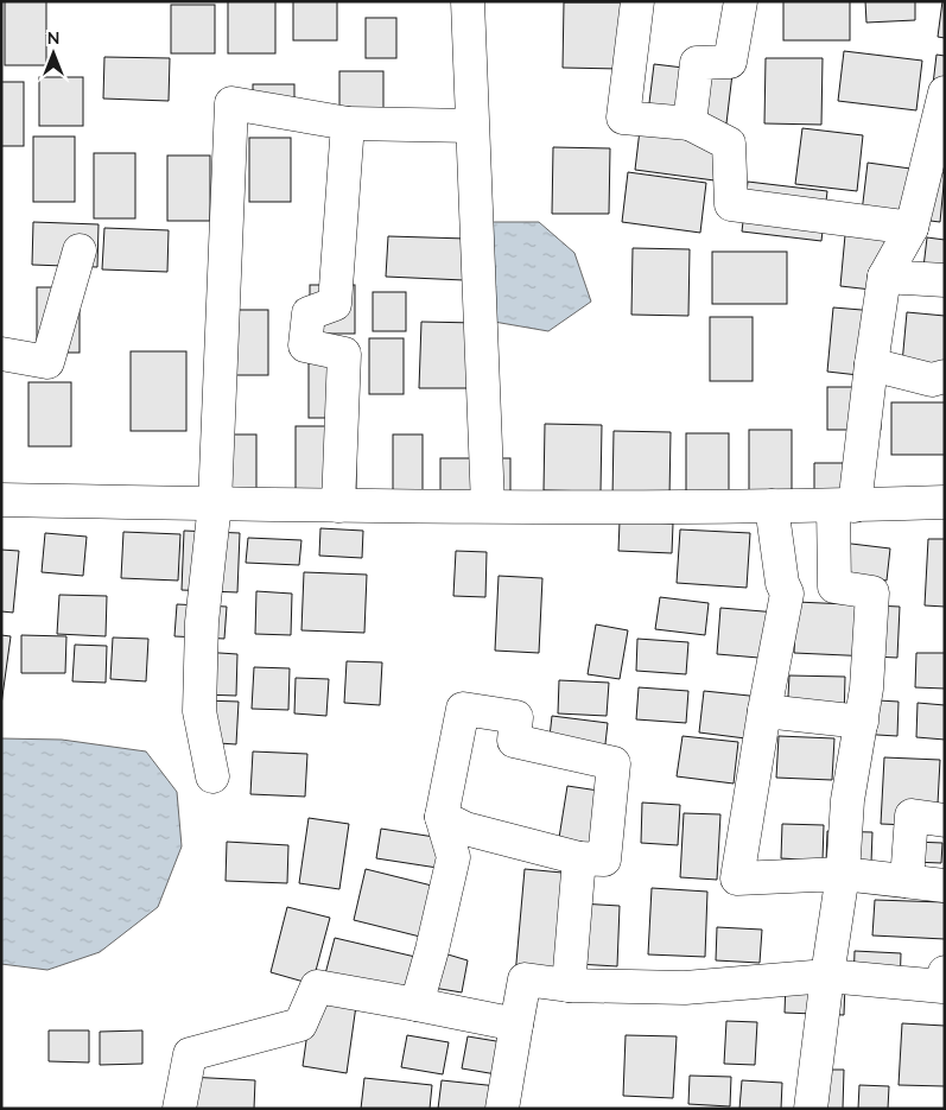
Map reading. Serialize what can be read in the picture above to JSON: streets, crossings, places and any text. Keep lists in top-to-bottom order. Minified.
{"north":"top"}
